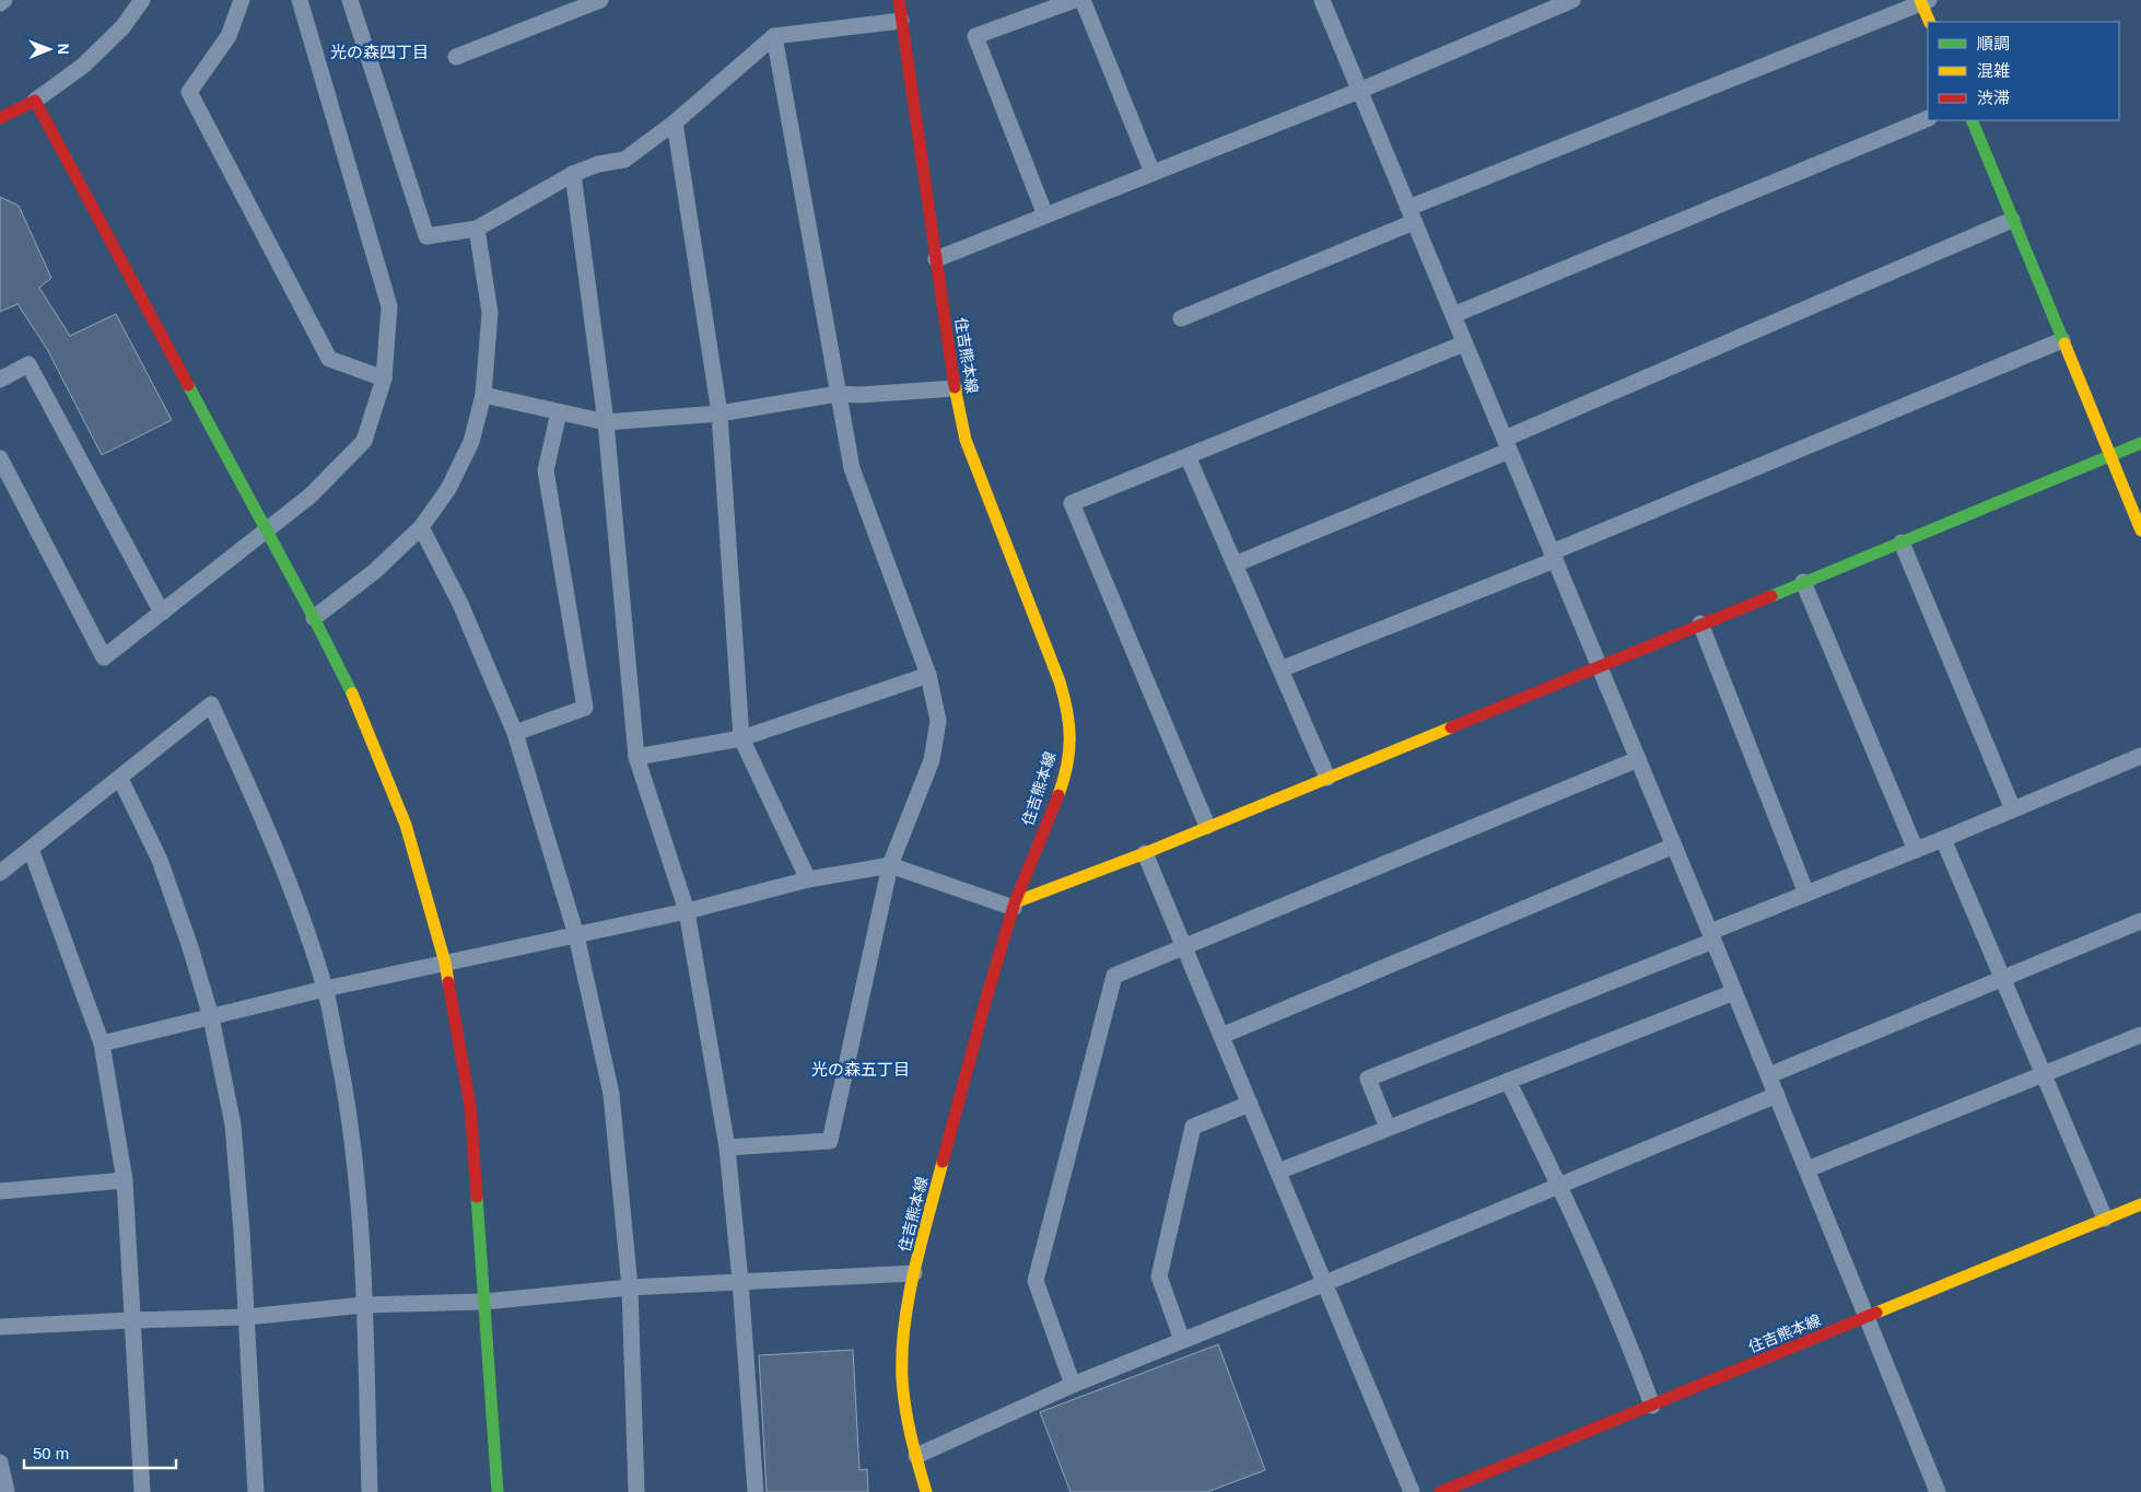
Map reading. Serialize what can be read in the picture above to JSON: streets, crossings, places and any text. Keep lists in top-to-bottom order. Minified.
{"streets":{"street":["住吉熊本線"]},"districts":["光の森四丁目","光の森五丁目"],"legend":["順調","混雑","渋滞"],"scale_bar":"50 m","north":"right"}
